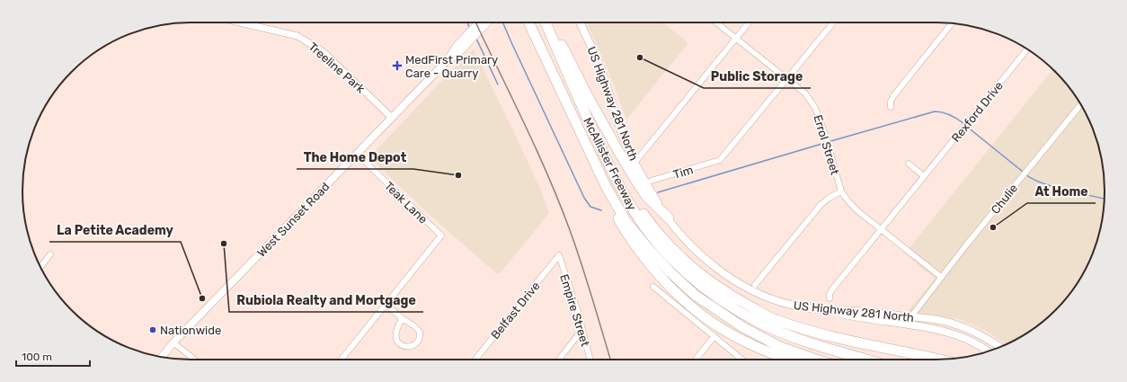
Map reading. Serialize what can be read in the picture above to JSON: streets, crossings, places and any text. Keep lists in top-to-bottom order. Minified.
{"streets":{"highway":["McAllister Freeway"],"main road":["US Highway 281 North","West Sunset Road"],"street":["Treeline Park","Rexford Drive","Errol Street","Tim","Chulie","Teak Lane","Belfast Drive","Empire Street"]},"crossings":[["Treeline Park","West Sunset Road"],["US Highway 281 North","Tim"],["US Highway 281 North","Chulie"],["Rexford Drive","Errol Street"],["Errol Street","Tim"],["Errol Street","Chulie"],["Teak Lane","West Sunset Road"],["Belfast Drive","Empire Street"]],"places":{"other":["Public Storage","The Home Depot","At Home","Rubiola Realty and Mortgage","La Petite Academy","Nationwide"],"health":["MedFirst Primary Care - Quarry"]},"scale_bar":"100 m"}
